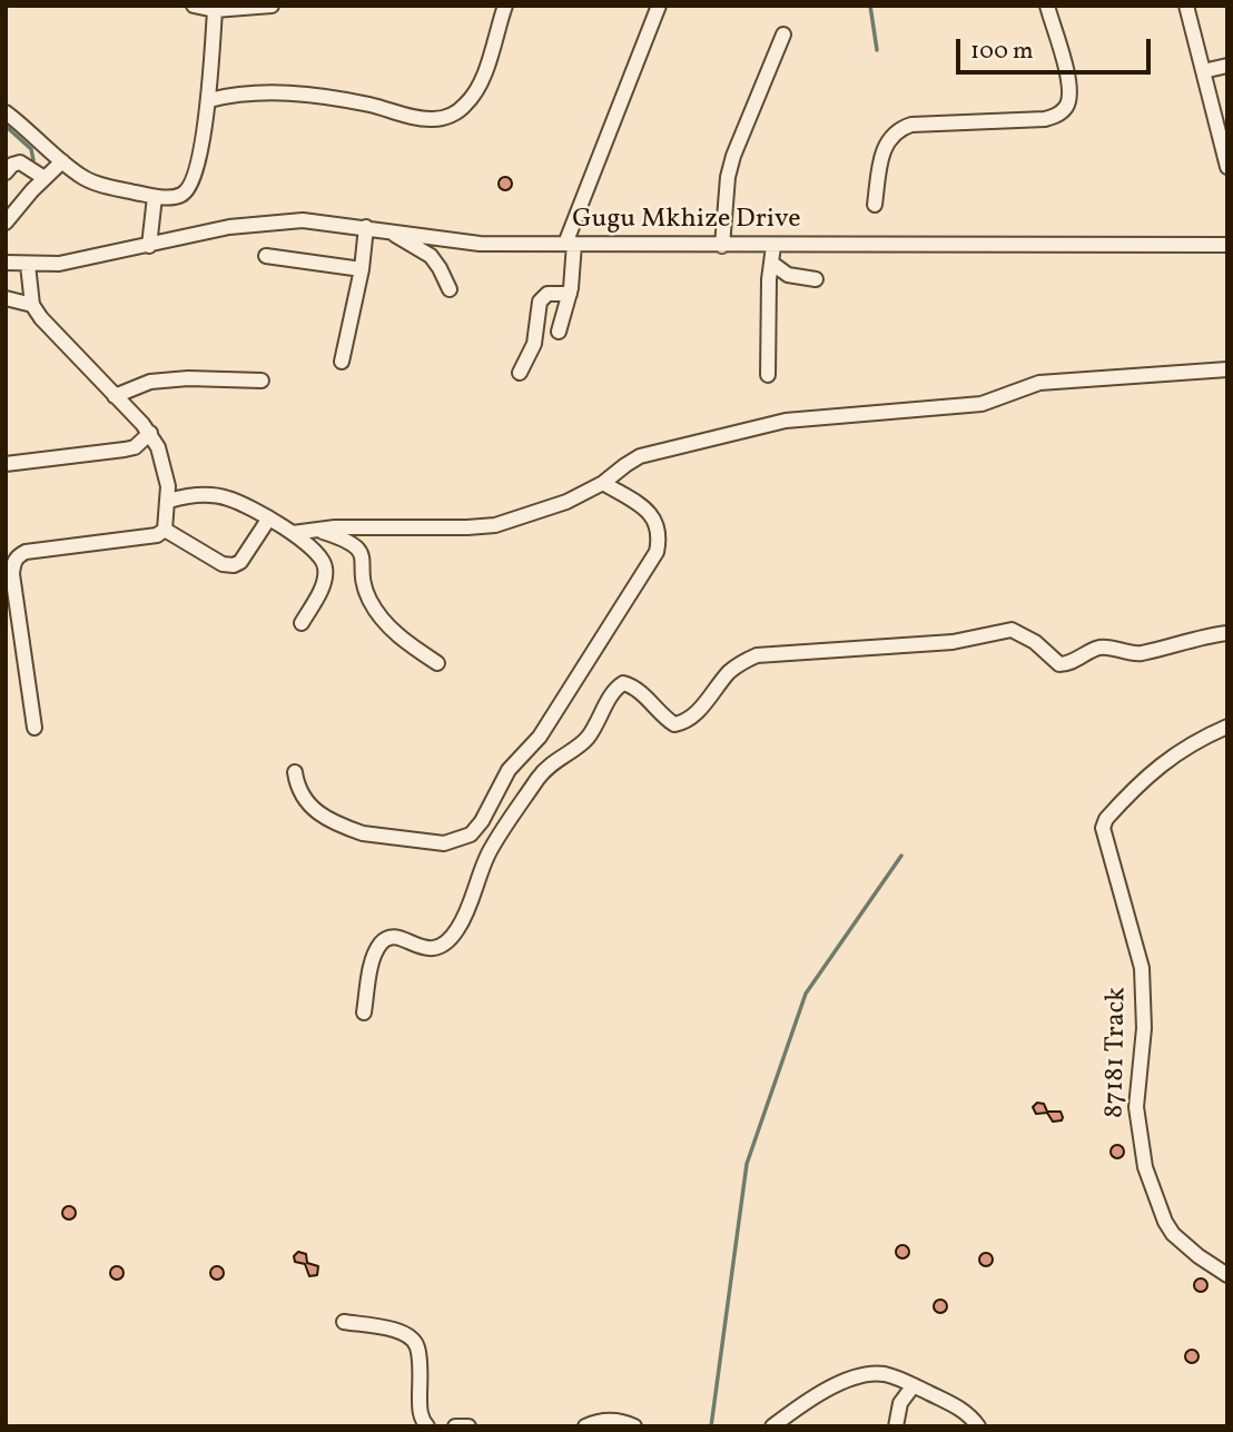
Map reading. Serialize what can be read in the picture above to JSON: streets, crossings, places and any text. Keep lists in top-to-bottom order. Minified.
{"streets":{"street":["Gugu Mkhize Drive","87181 Track"]},"scale_bar":"100 m"}
